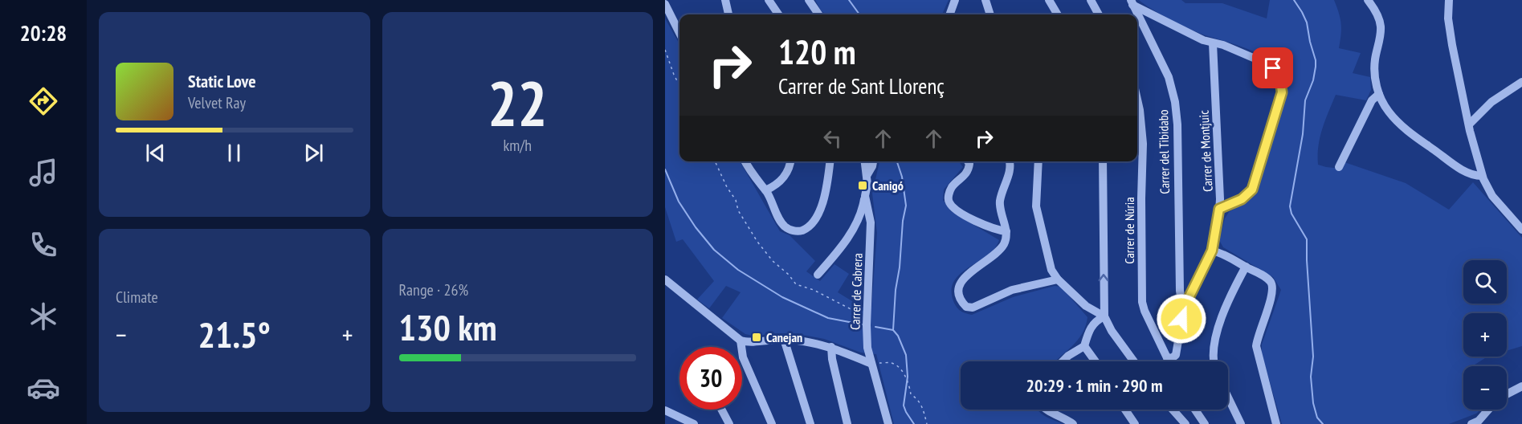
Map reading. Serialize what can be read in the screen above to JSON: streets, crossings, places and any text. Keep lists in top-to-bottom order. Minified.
{"streets":{"street":["Carrer de Montjuic","Carrer del Tibidabo","Carrer de Núria","Carrer de Cabrera"]},"crossings":[["Carrer de Montjuic","Carrer del Tibidabo"],["Carrer de Montjuic","Carrer de Núria"]],"places":{"transit":["Canigó","Canejan"]},"page":{"tabs":"20:28","tile":[["22","km/h"],"Climate",["Range · 26%","130 km"]],"turn":["120 m","Carrer de Sant Llorenç"],"song":["Static Love","Velvet Ray"],"map_buttons":["+","−"],"heat":["−","21.5°","+"],"limit":"30","trip":"20:29 · 1 min · 290 m"}}
